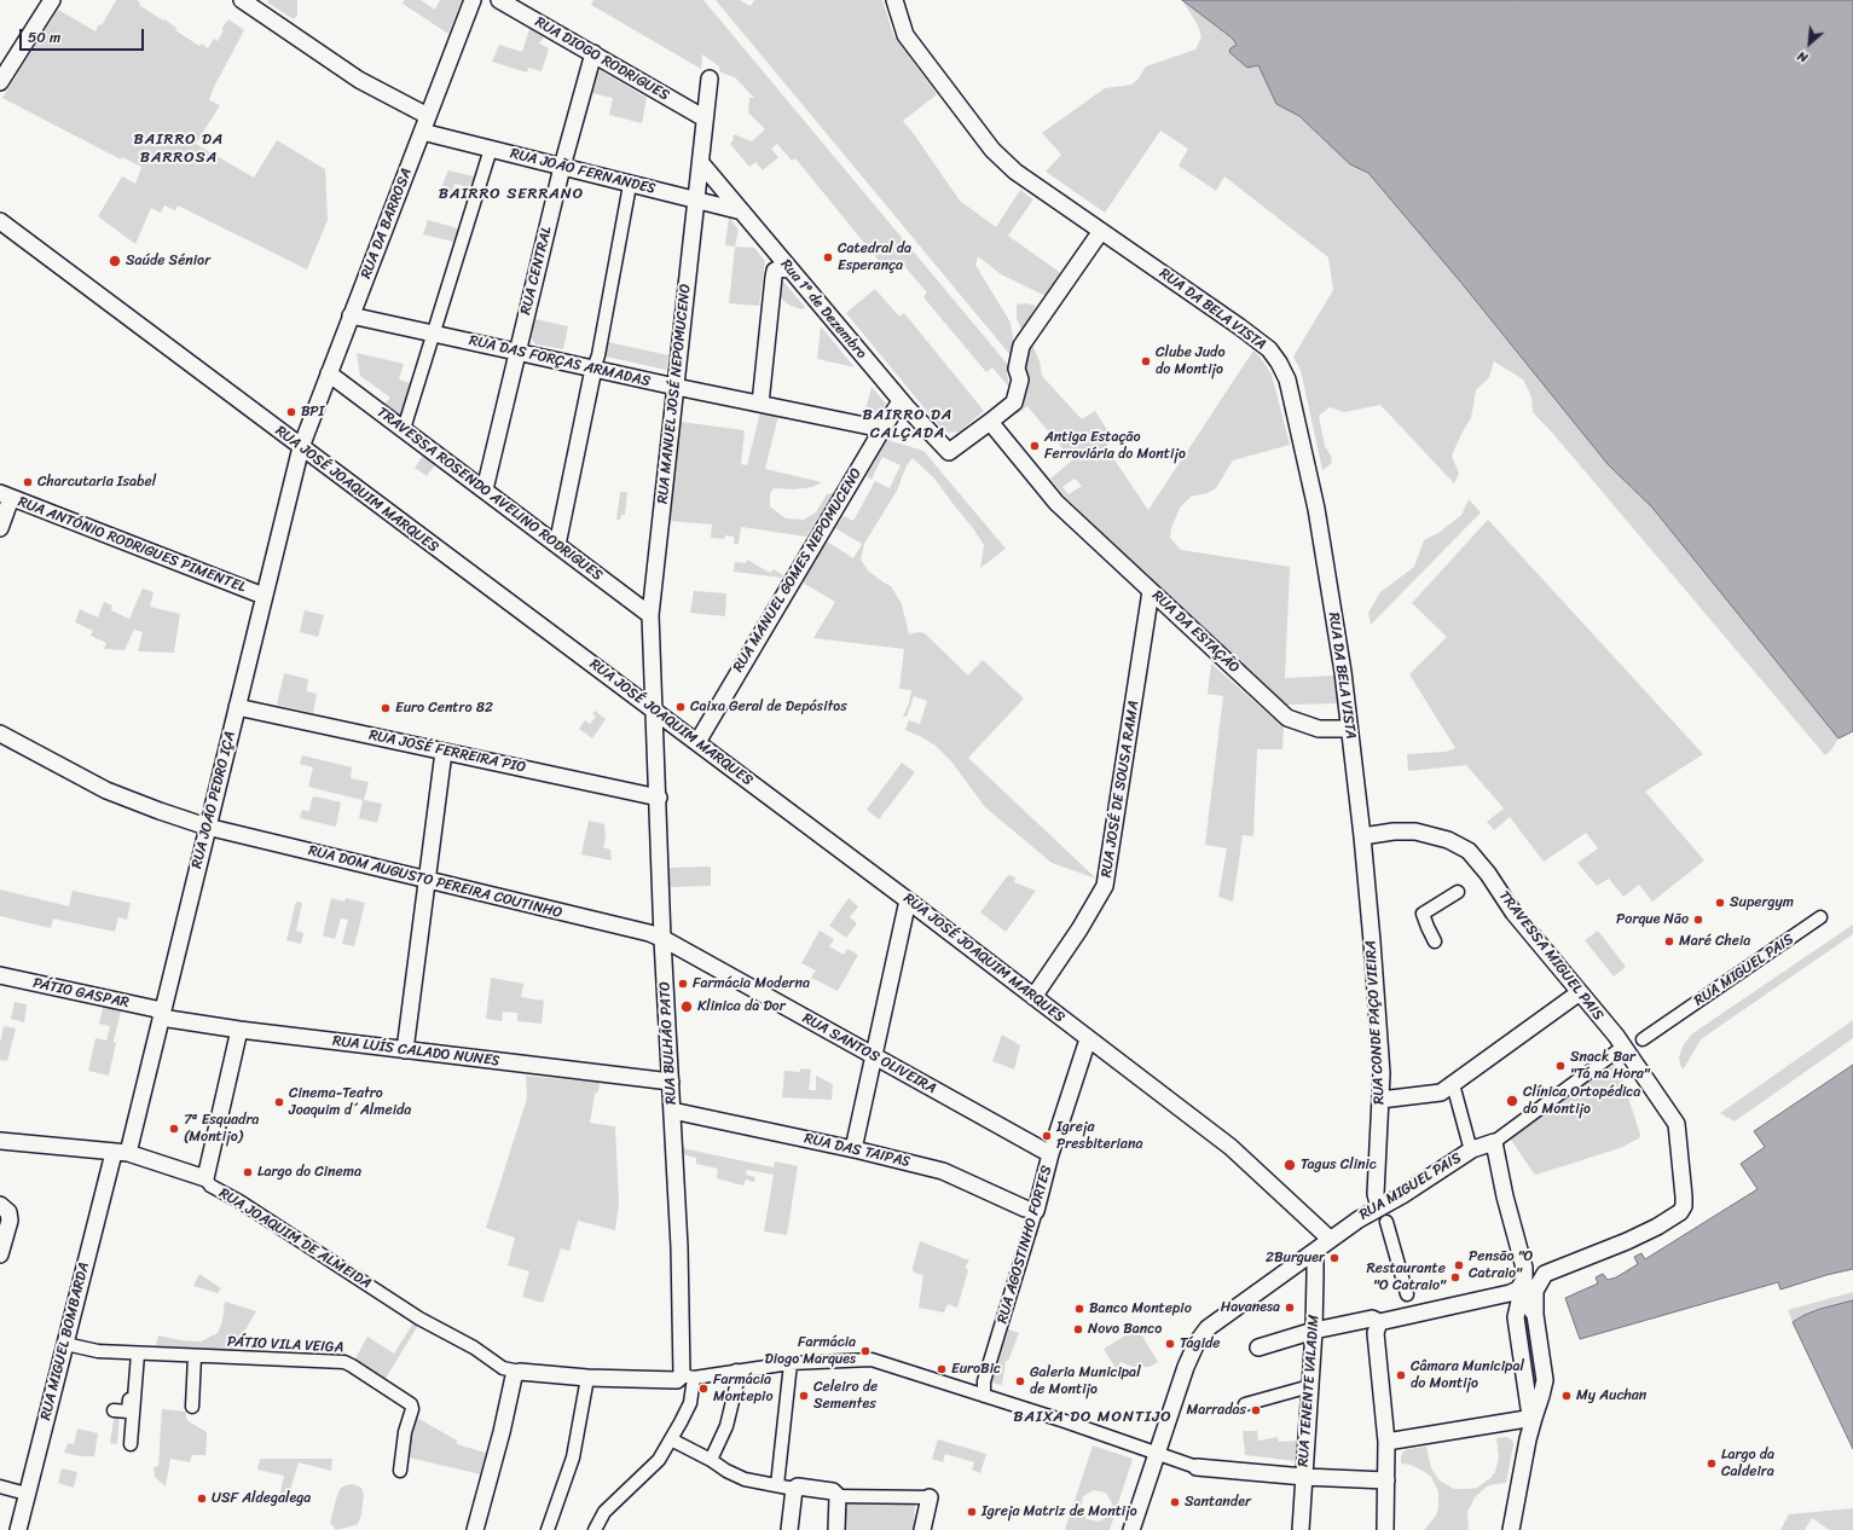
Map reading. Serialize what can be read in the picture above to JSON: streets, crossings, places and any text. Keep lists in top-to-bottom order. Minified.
{"streets":{"street":["RUA DIOGO RODRIGUES","RUA JOÃO FERNANDES","RUA DA BARROSA","RUA CENTRAL","Rua 1º de Dezembro","RUA DA BELA VISTA","RUA DAS FORÇAS ARMADAS","RUA MANUEL JOSÉ NEPOMUCENO","RUA JOSÉ JOAQUIM MARQUES","TRAVESSA ROSENDO AVELINO RODRIGUES","RUA ANTÓNIO RODRIGUES PIMENTEL","RUA MANUEL GOMES NEPOMUCENO","RUA DA ESTAÇÃO","RUA JOSÉ FERREIRA PIO","RUA JOSÉ DE SOUSA RAMA","RUA JOÃO PEDRO IÇA","RUA DOM AUGUSTO PEREIRA COUTINHO","TRAVESSA MIGUEL PAIS","RUA MIGUEL PAIS","PÁTIO GASPAR","RUA CONDE PAÇO VIEIRA","RUA BULHÃO PATO","RUA LUÍS CALADO NUNES","RUA SANTOS OLIVEIRA","RUA DAS TAIPAS","RUA JOAQUIM DE ALMEIDA","RUA AGOSTINHO FORTES","RUA MIGUEL BOMBARDA","PÁTIO VILA VEIGA","RUA TENENTE VALADIM"]},"crossings":[["RUA DIOGO RODRIGUES","RUA CENTRAL"],["RUA DIOGO RODRIGUES","RUA MANUEL JOSÉ NEPOMUCENO"],["RUA JOÃO FERNANDES","RUA DA BARROSA"],["RUA JOÃO FERNANDES","RUA CENTRAL"],["RUA JOÃO FERNANDES","Rua 1º de Dezembro"],["RUA JOÃO FERNANDES","RUA MANUEL JOSÉ NEPOMUCENO"],["RUA DA BARROSA","RUA DAS FORÇAS ARMADAS"],["RUA DA BARROSA","RUA JOSÉ JOAQUIM MARQUES"],["RUA DA BARROSA","TRAVESSA ROSENDO AVELINO RODRIGUES"],["RUA DA BARROSA","RUA JOÃO PEDRO IÇA"],["RUA CENTRAL","RUA DAS FORÇAS ARMADAS"],["RUA CENTRAL","TRAVESSA ROSENDO AVELINO RODRIGUES"],["Rua 1º de Dezembro","RUA MANUEL JOSÉ NEPOMUCENO"],["Rua 1º de Dezembro","RUA MANUEL GOMES NEPOMUCENO"],["Rua 1º de Dezembro","RUA DA ESTAÇÃO"],["RUA DA BELA VISTA","RUA DA ESTAÇÃO"],["RUA DA BELA VISTA","TRAVESSA MIGUEL PAIS"],["RUA DA BELA VISTA","RUA CONDE PAÇO VIEIRA"],["RUA DAS FORÇAS ARMADAS","RUA MANUEL JOSÉ NEPOMUCENO"],["RUA DAS FORÇAS ARMADAS","RUA MANUEL GOMES NEPOMUCENO"],["RUA MANUEL JOSÉ NEPOMUCENO","RUA JOSÉ JOAQUIM MARQUES"],["RUA MANUEL JOSÉ NEPOMUCENO","TRAVESSA ROSENDO AVELINO RODRIGUES"],["RUA MANUEL JOSÉ NEPOMUCENO","RUA BULHÃO PATO"],["RUA JOSÉ JOAQUIM MARQUES","RUA MANUEL GOMES NEPOMUCENO"],["RUA JOSÉ JOAQUIM MARQUES","RUA JOSÉ DE SOUSA RAMA"],["RUA JOSÉ JOAQUIM MARQUES","RUA JOÃO PEDRO IÇA"],["RUA JOSÉ JOAQUIM MARQUES","RUA MIGUEL PAIS"],["RUA JOSÉ JOAQUIM MARQUES","RUA BULHÃO PATO"],["RUA JOSÉ JOAQUIM MARQUES","RUA AGOSTINHO FORTES"],["RUA ANTÓNIO RODRIGUES PIMENTEL","RUA JOÃO PEDRO IÇA"],["RUA DA ESTAÇÃO","RUA JOSÉ DE SOUSA RAMA"],["RUA JOSÉ FERREIRA PIO","RUA JOÃO PEDRO IÇA"],["RUA JOSÉ FERREIRA PIO","RUA BULHÃO PATO"],["RUA JOÃO PEDRO IÇA","RUA DOM AUGUSTO PEREIRA COUTINHO"],["RUA JOÃO PEDRO IÇA","PÁTIO GASPAR"],["RUA JOÃO PEDRO IÇA","RUA LUÍS CALADO NUNES"],["RUA JOÃO PEDRO IÇA","RUA JOAQUIM DE ALMEIDA"],["RUA JOÃO PEDRO IÇA","RUA MIGUEL BOMBARDA"],["RUA DOM AUGUSTO PEREIRA COUTINHO","RUA BULHÃO PATO"],["RUA DOM AUGUSTO PEREIRA COUTINHO","RUA SANTOS OLIVEIRA"],["TRAVESSA MIGUEL PAIS","RUA MIGUEL PAIS"],["TRAVESSA MIGUEL PAIS","RUA CONDE PAÇO VIEIRA"],["RUA MIGUEL PAIS","RUA CONDE PAÇO VIEIRA"],["RUA MIGUEL PAIS","RUA TENENTE VALADIM"],["PÁTIO GASPAR","RUA LUÍS CALADO NUNES"],["RUA BULHÃO PATO","RUA LUÍS CALADO NUNES"],["RUA BULHÃO PATO","RUA SANTOS OLIVEIRA"],["RUA BULHÃO PATO","RUA DAS TAIPAS"],["RUA SANTOS OLIVEIRA","RUA AGOSTINHO FORTES"],["RUA DAS TAIPAS","RUA AGOSTINHO FORTES"],["RUA JOAQUIM DE ALMEIDA","RUA MIGUEL BOMBARDA"],["RUA MIGUEL BOMBARDA","PÁTIO VILA VEIGA"]],"districts":["BAIRRO DA BARROSA","BAIRRO SERRANO","BAIRRO DA CALÇADA","BAIXA DO MONTIJO"],"places":["Catedral da Esperança","Saúde Sénior","Clube Judo do Montijo","BPI","Antiga Estação Ferroviária do Montijo","Charcutaria Isabel","Caixa Geral de Depósitos","Euro Centro 82","Supergym","Porque Não","Maré Cheia","Farmácia Moderna","Klinica da Dor","Snack Bar \"Tá na Hora\"","Clínica Ortopédica do Montijo","Cinema-Teatro Joaquim d´Almeida","7ª Esquadra (Montijo)","Igreja Presbiteriana","Tagus Clinic","Largo do Cinema","2Burguer","Pensão \"O Catraio\"","Restaurante \"O Catraio\"","Havanesa","Banco Montepio","Novo Banco","Tágide","Farmácia Diogo Marques","EuroBic","Câmara Municipal do Montijo","Galeria Municipal de Montijo","Farmácia Montepio","Celeiro de Sementes","My Auchan","Marradas","Largo da Caldeira","USF Aldegalega","Santander","Igreja Matriz de Montijo"],"scale_bar":"50 m","north":"bottom left"}
